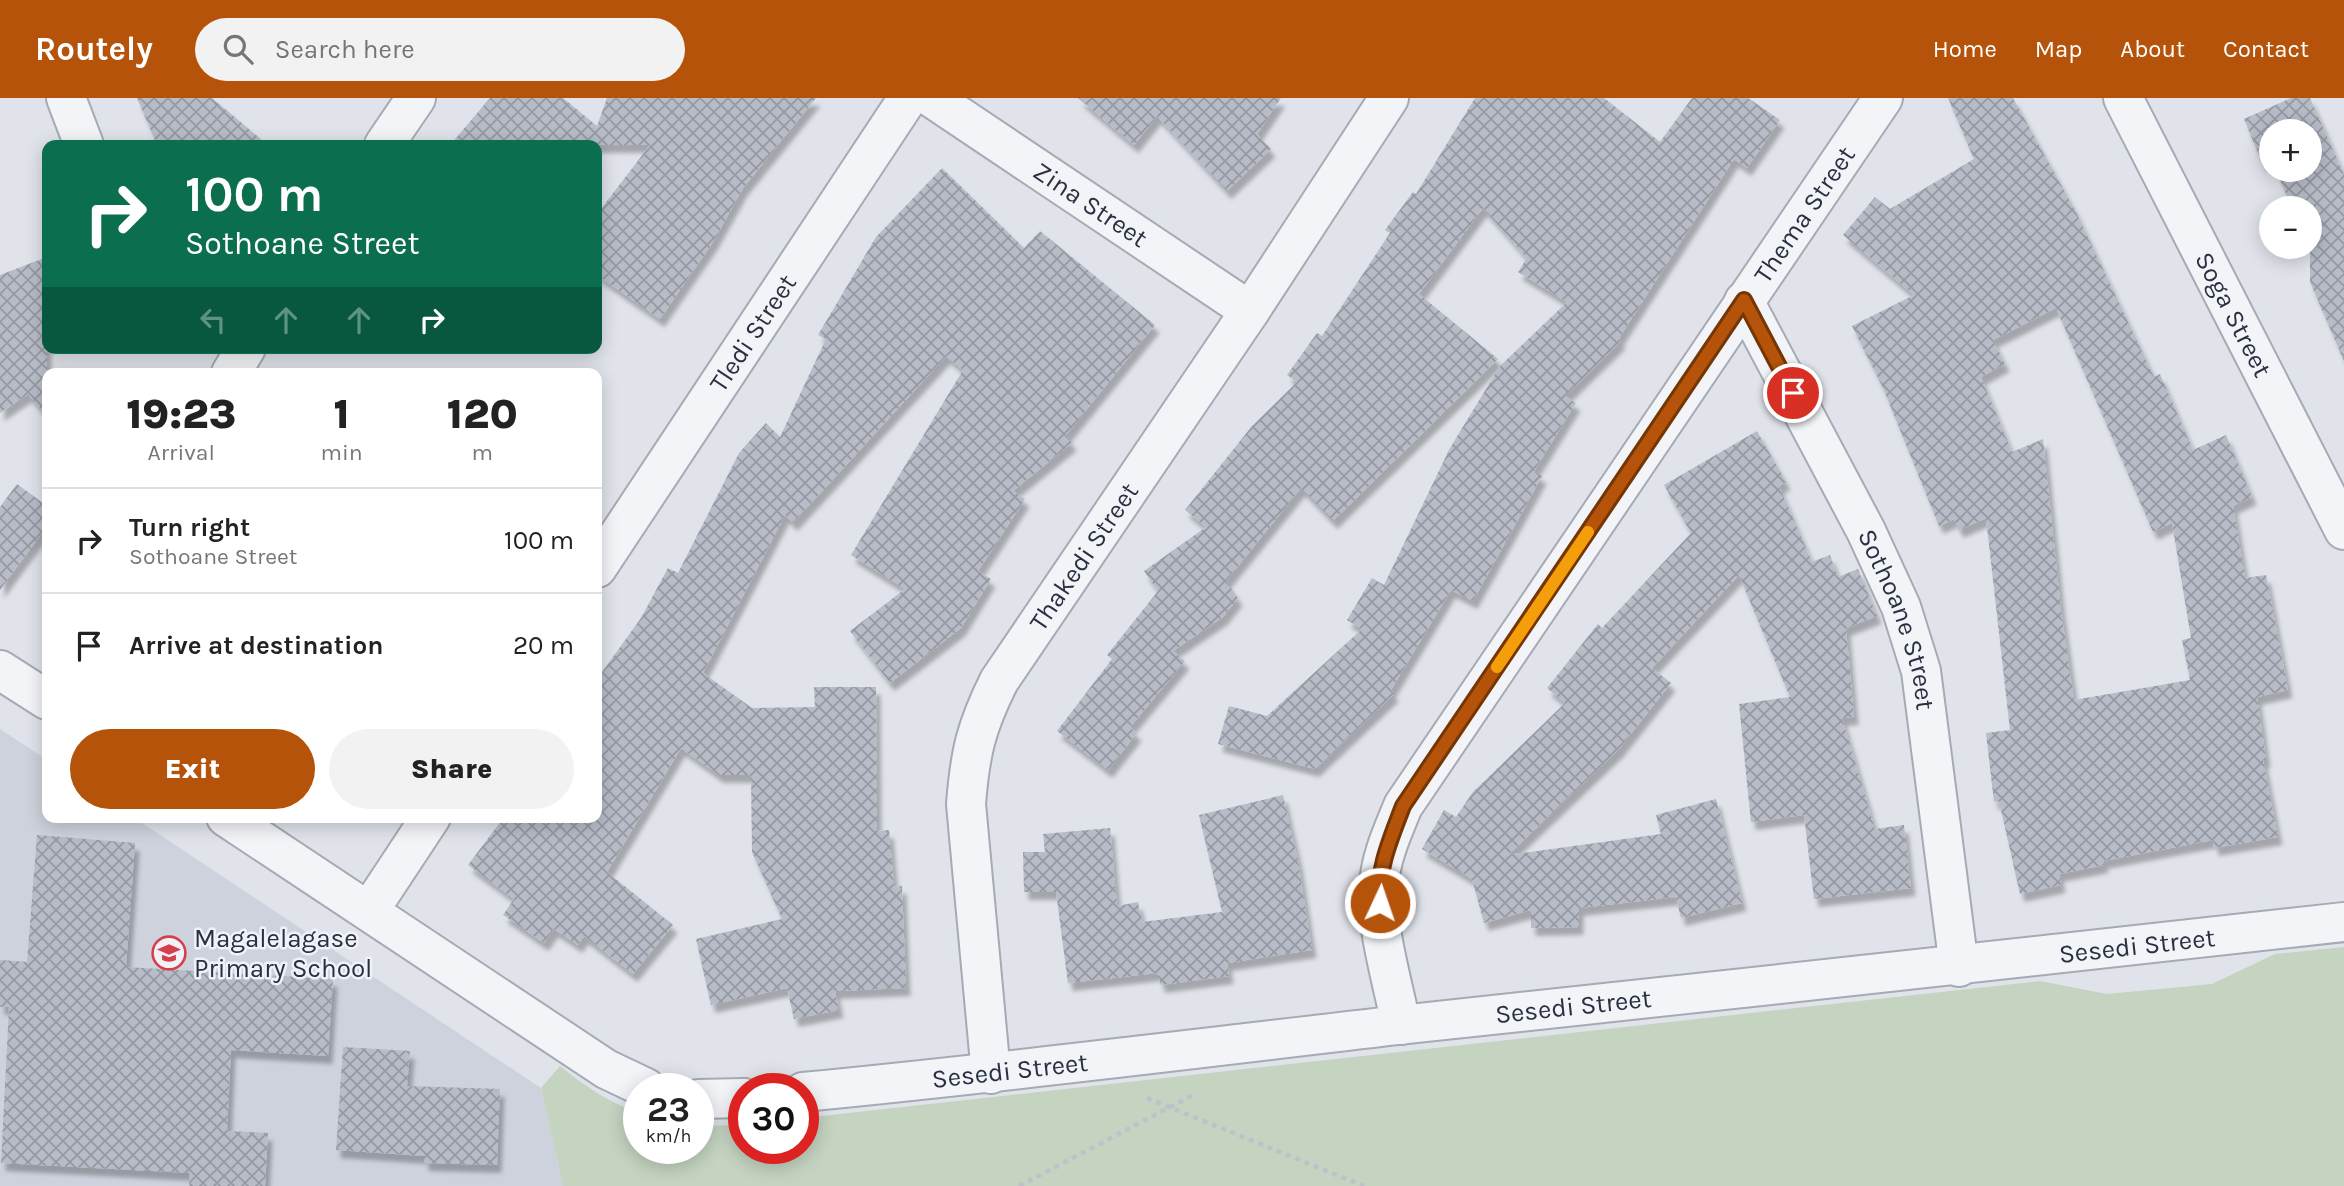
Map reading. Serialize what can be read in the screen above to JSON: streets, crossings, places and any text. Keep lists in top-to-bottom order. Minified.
{"streets":{"street":["Zina Street","Thema Street","Soga Street","Tledi Street","Thakedi Street","Sothoane Street","Sesedi Street"]},"crossings":[["Zina Street","Thakedi Street"],["Thema Street","Sothoane Street"],["Thema Street","Sesedi Street"],["Thakedi Street","Sesedi Street"],["Sothoane Street","Sesedi Street"]],"places":{"school or university":["Magalelagase Primary School"]},"page":{"header":"Routely","search":"Search here","nav":["Home","Map","About","Contact"],"map_buttons":["+","−"],"turn":["100 m","Sothoane Street"],"eta":["19:23","Arrival","1","min","120","m"],"list":[{"name":"Turn right","note":"Sothoane Street","value":"100 m"},{"name":"Arrive at destination","value":"20 m"}],"buttons":["Exit","Share"],"speed":"23 km/h","limit":"30"}}
